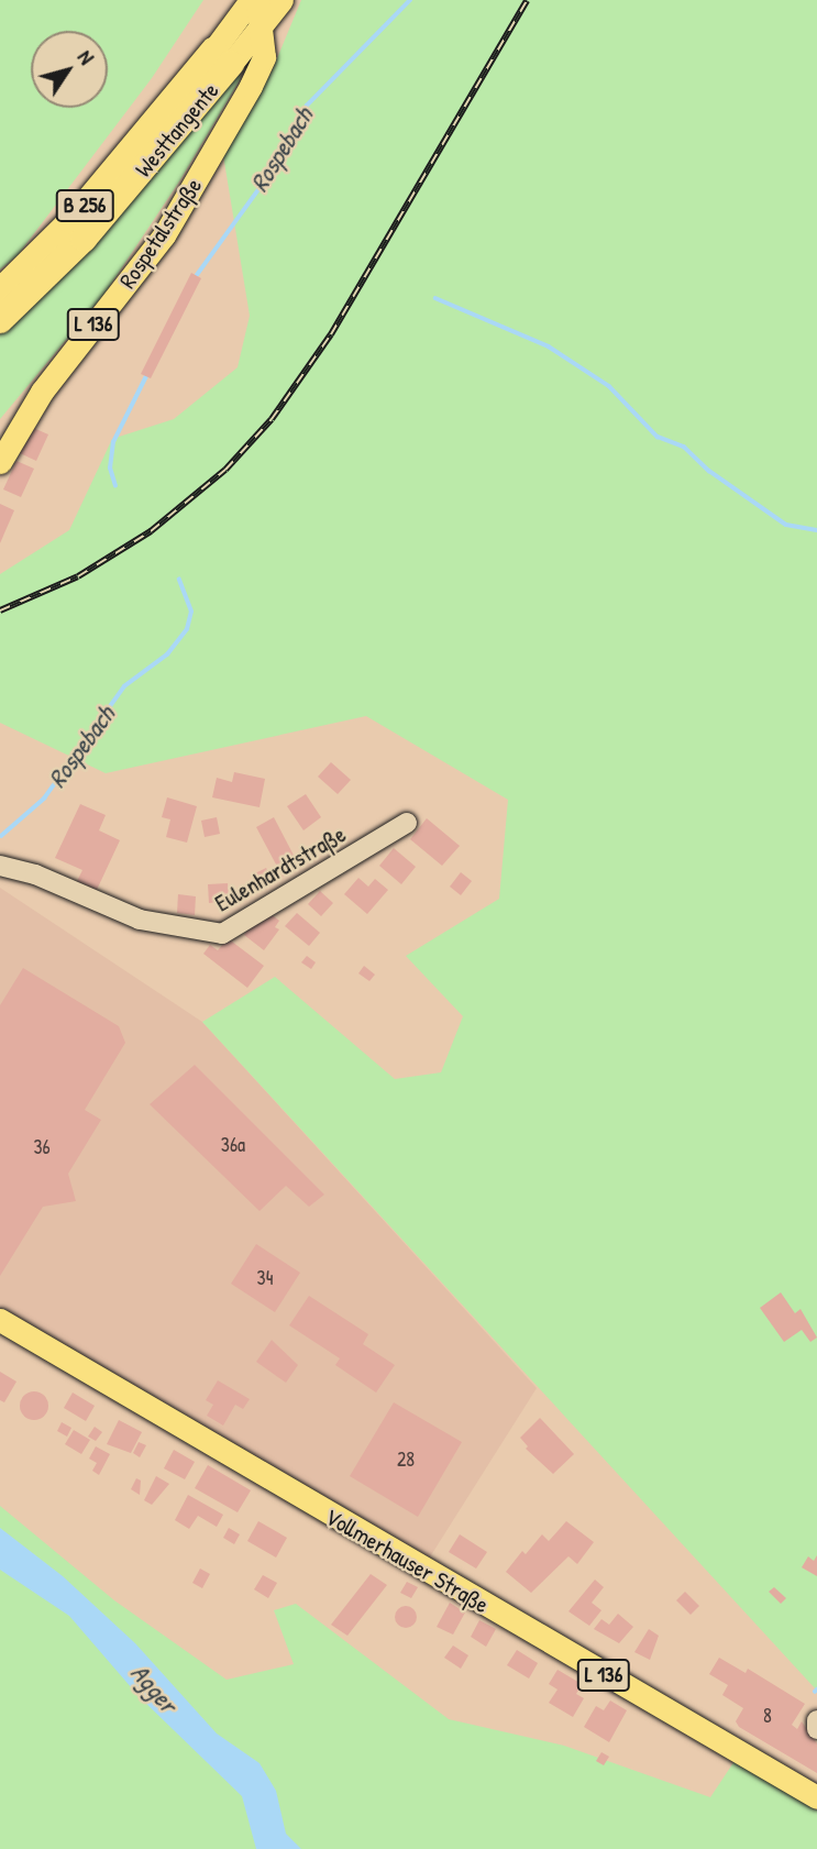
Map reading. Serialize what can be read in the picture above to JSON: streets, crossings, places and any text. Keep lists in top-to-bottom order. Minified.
{"streets":{"highway":["Westtangente","B 256"],"main road":["Rospetalstraße","L 136","Vollmerhauser Straße"],"street":["Eulenhardtstraße"]},"crossings":[["Westtangente","Rospetalstraße"]],"water":["Rospebach","Agger"],"house_numbers":["36a","36","34","28","8"],"north":"top right"}
